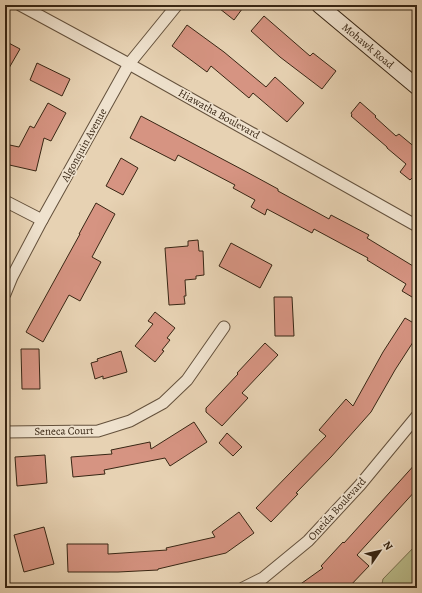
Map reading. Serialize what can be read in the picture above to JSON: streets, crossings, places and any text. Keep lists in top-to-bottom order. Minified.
{"streets":{"main road":["Mohawk Road"],"street":["Hiawatha Boulevard","Algonquin Avenue","Seneca Court","Oneida Boulevard"]},"crossings":[["Hiawatha Boulevard","Algonquin Avenue"]],"north":"top right"}
